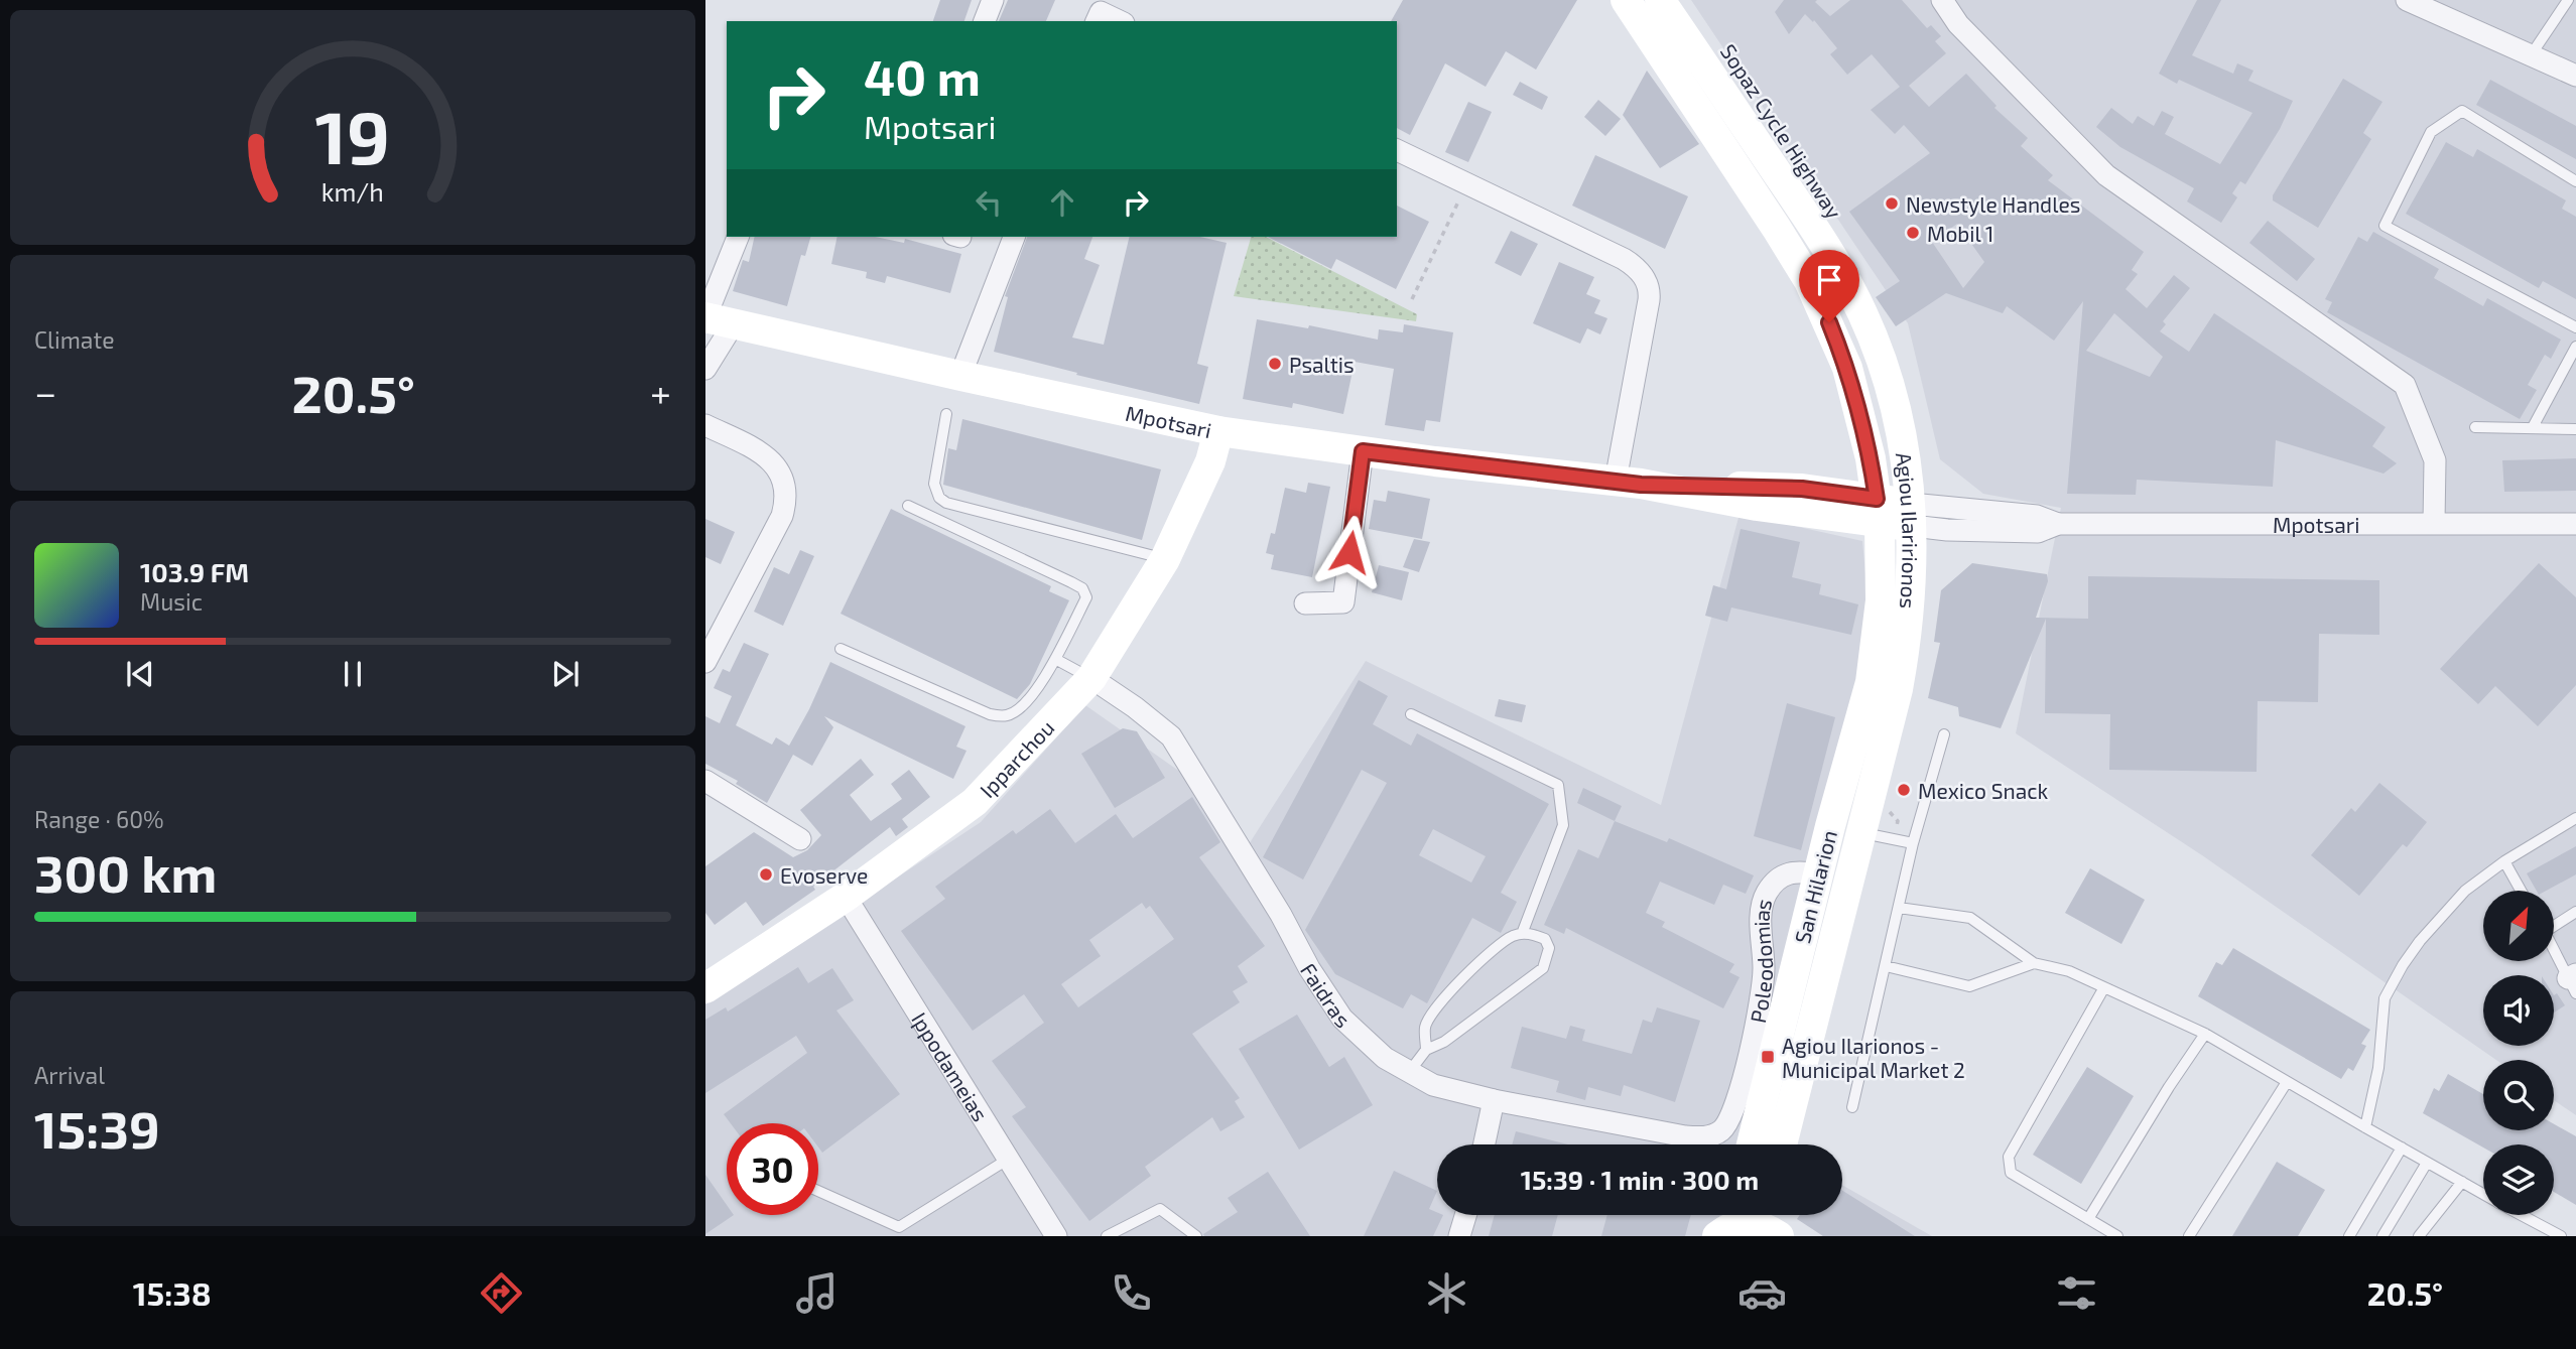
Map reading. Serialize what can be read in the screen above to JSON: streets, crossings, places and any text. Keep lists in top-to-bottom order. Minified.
{"streets":{"main road":["Mpotsari","Agiou Ilaririonos","Ipparchou","San Hilarion"],"street":["Poleodomias","Faidras","Ippodameias"]},"crossings":[["Mpotsari","Agiou Ilaririonos"],["Mpotsari","Ipparchou"],["Agiou Ilaririonos","San Hilarion"],["Ipparchou","Faidras"],["Ipparchou","Ippodameias"],["San Hilarion","Poleodomias"],["Poleodomias","Faidras"]],"places":{"other":["Newstyle Handles","Mobil 1","Psaltis","Mexico Snack","Evoserve"],"transit":["Agiou Ilarionos - Municipal Market 2"]},"north":"top right","page":{"turn":["40 m","Mpotsari"],"tile":["Climate",["Range · 60%","300 km"],["Arrival","15:39"]],"heat":["−","20.5°","+"],"song":["103.9 FM","Music"],"limit":"30","trip":"15:39 · 1 min · 300 m","tabs":["15:38","20.5°"],"gauge":["19","km/h"]}}
